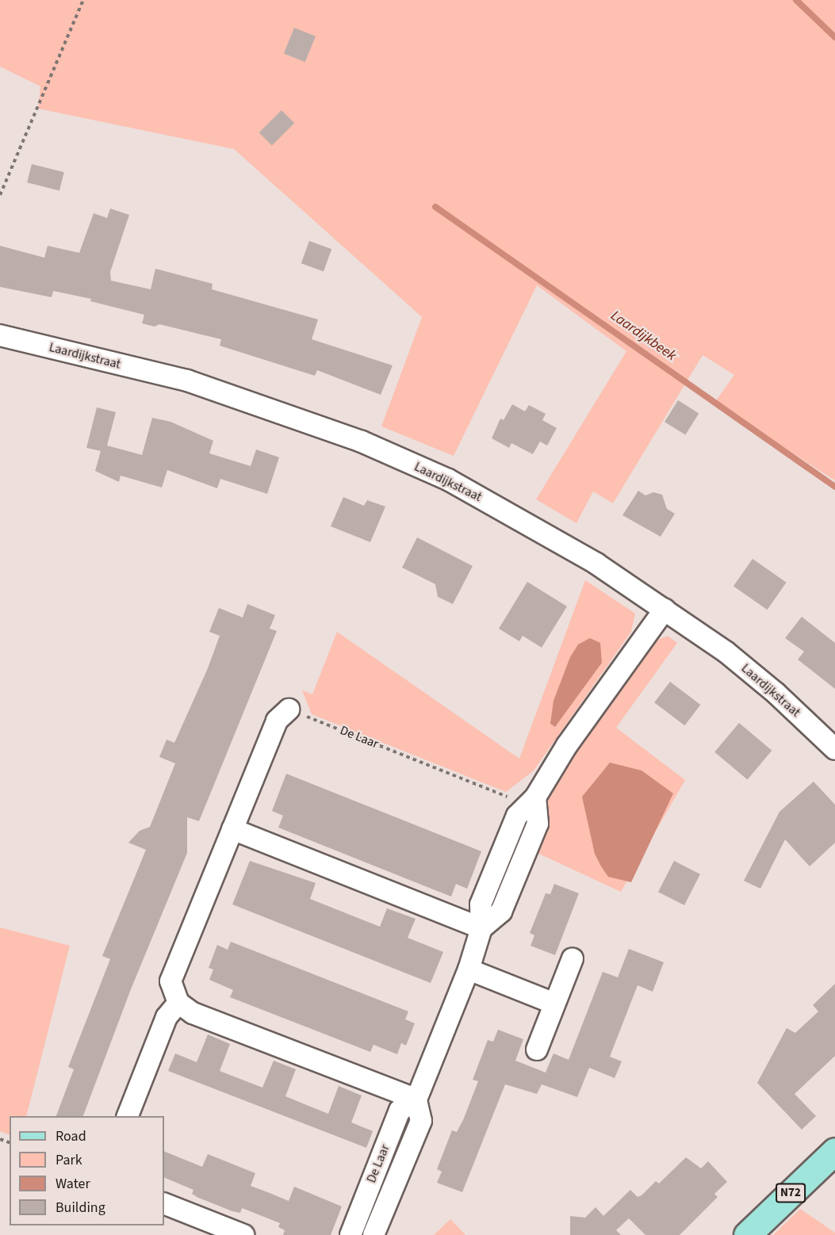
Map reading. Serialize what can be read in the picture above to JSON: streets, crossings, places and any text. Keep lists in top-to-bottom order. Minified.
{"streets":{"main road":["N72"],"street":["Laardijkstraat","De Laar"]},"crossings":[["Laardijkstraat","De Laar"]],"water":["Laardijkbeek"],"legend":["Road","Park","Water","Building"]}
